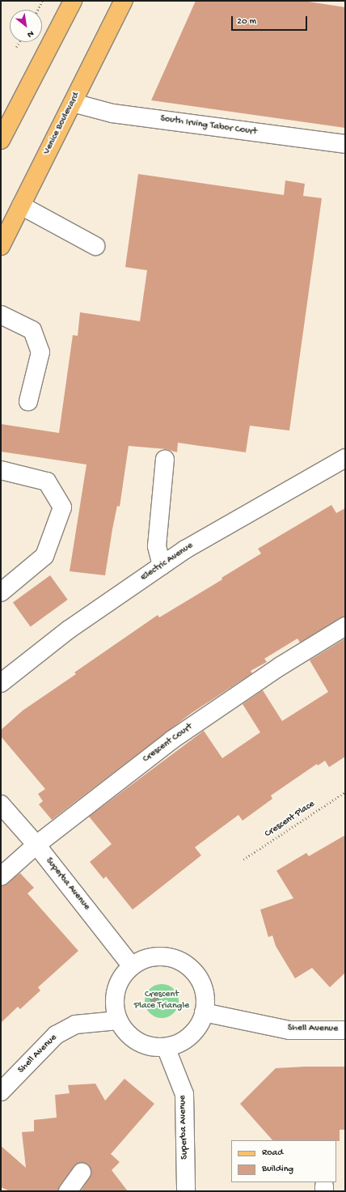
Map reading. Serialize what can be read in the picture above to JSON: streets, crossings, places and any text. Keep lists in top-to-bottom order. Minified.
{"streets":{"main road":["Venice Boulevard"],"street":["South Irving Tabor Court","Electric Avenue","Crescent Court","Superba Avenue","Shell Avenue"],"path":["Crescent Place"]},"crossings":[["Venice Boulevard","South Irving Tabor Court"],["Crescent Court","Superba Avenue"],["Superba Avenue","Shell Avenue"]],"parks":["Crescent Place Triangle"],"legend":["Road","Building"],"scale_bar":"20 m","north":"bottom right"}
